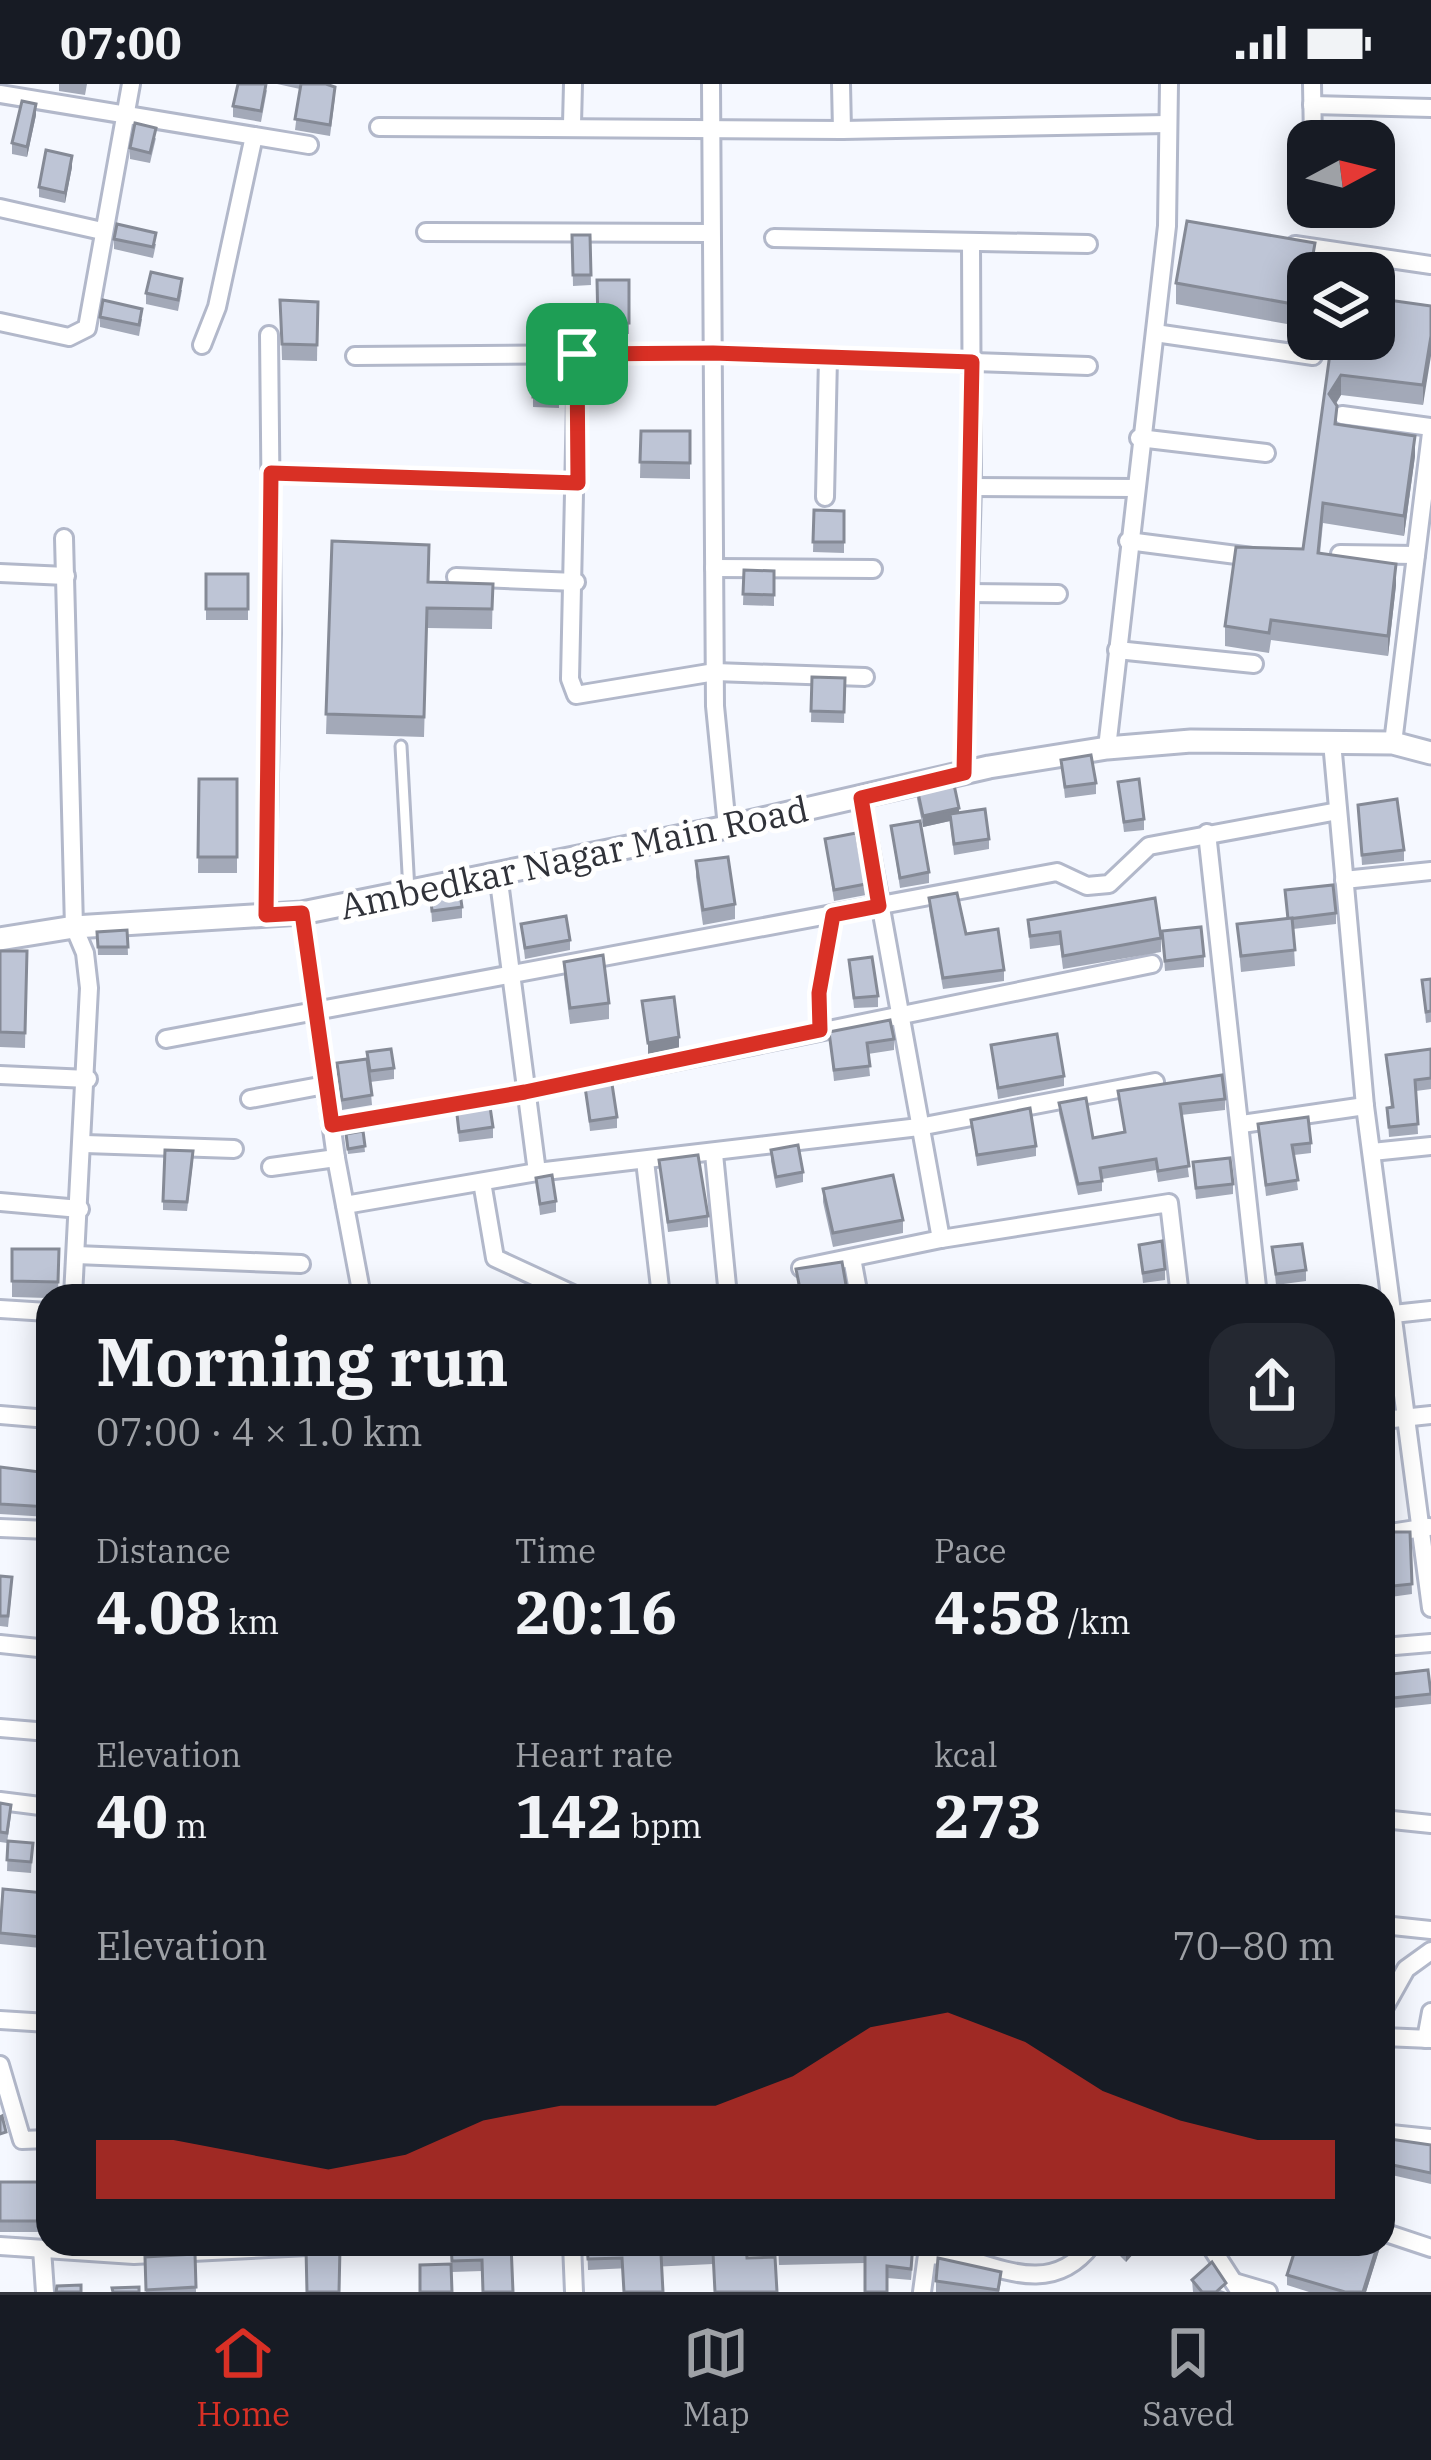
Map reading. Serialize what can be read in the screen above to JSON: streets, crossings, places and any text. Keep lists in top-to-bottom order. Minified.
{"streets":{"street":["Ambedkar Nagar Main Road"]},"north":"right","page":{"status":"07:00","heading":["Morning run","07:00 · 4 × 1.0 km"],"stats":[["Distance","4.08 km"],["Time","20:16"],["Pace","4:58 /km"],["Elevation","40 m"],["Heart rate","142 bpm"],["kcal","273"]],"chart":["Elevation","70–80 m"],"tabs":["Home","Map","Saved"]}}
